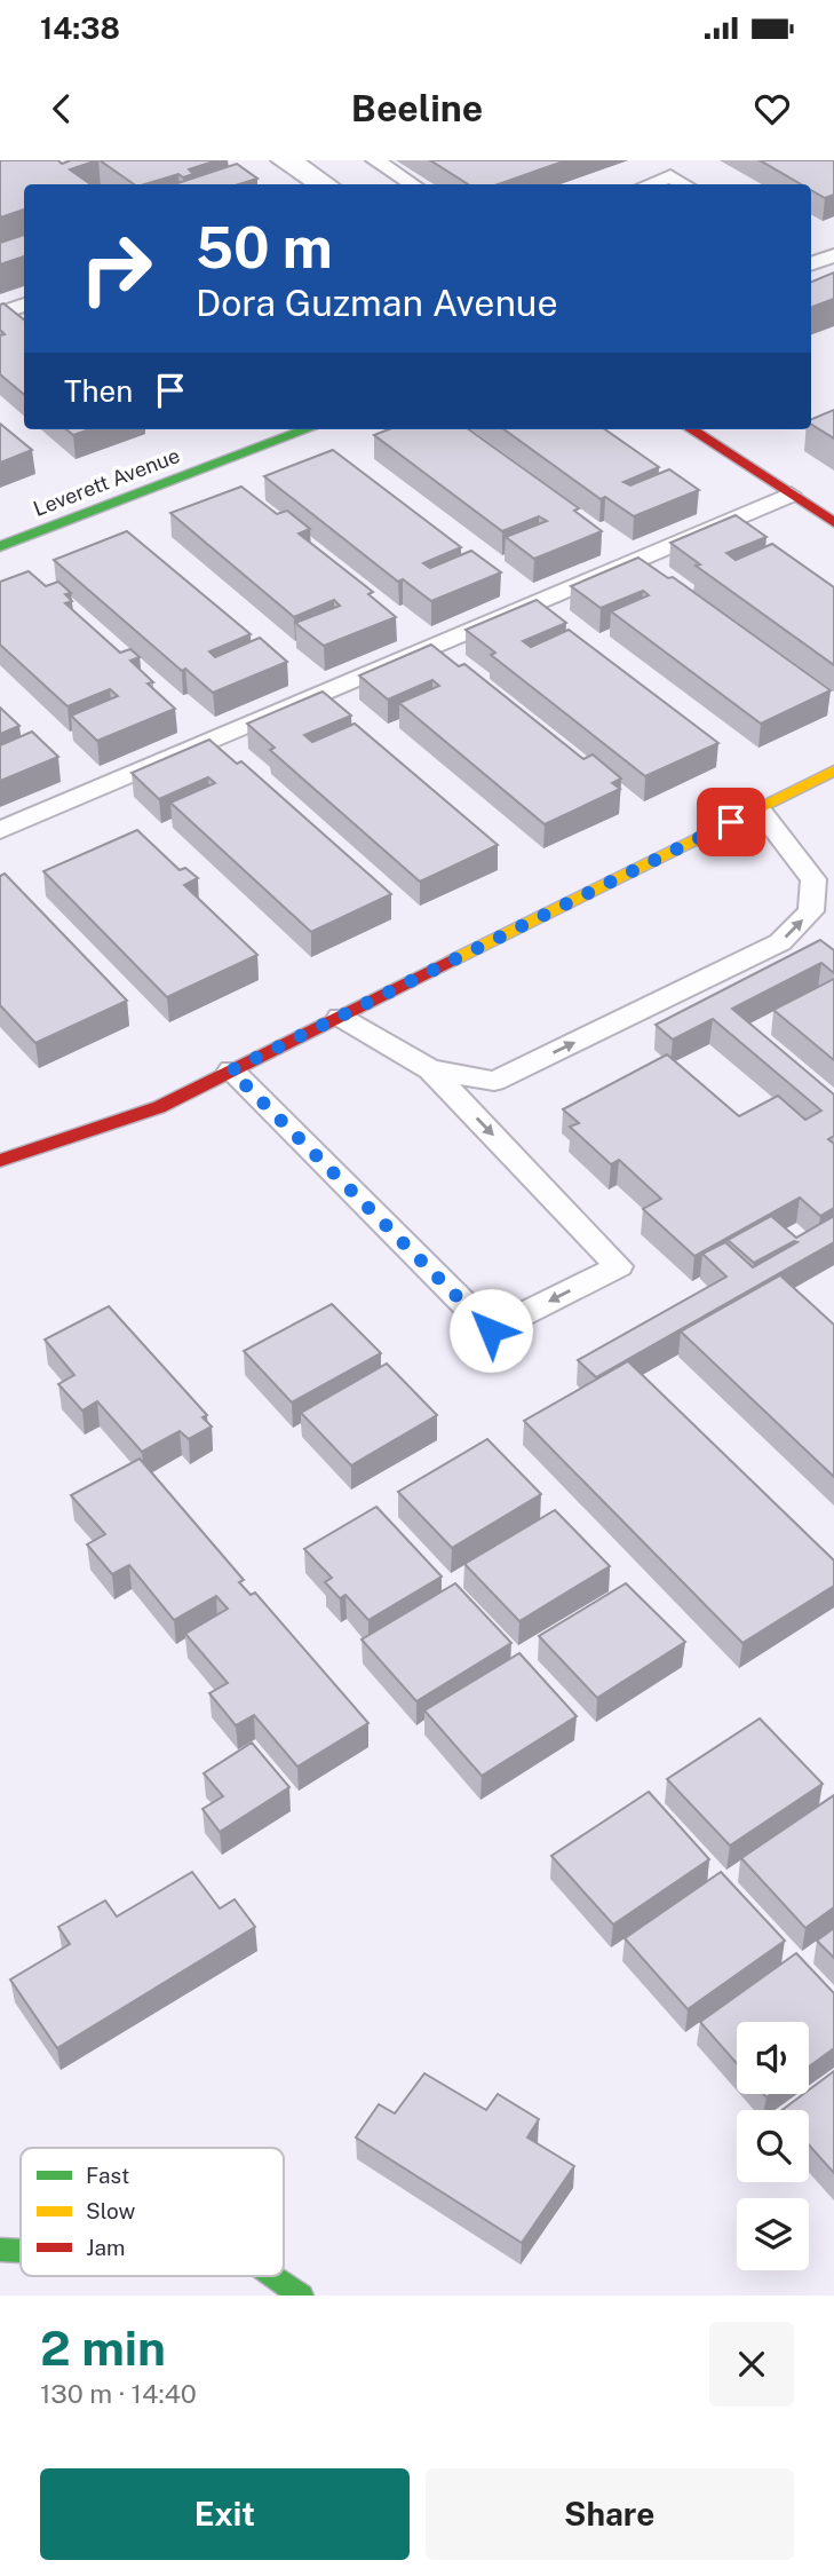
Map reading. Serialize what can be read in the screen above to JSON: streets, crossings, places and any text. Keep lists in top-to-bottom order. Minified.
{"streets":{"street":["Leverett Avenue"]},"legend":["Fast","Slow","Jam"],"page":{"status":"14:38","header":"Beeline","turn":["50 m","Dora Guzman Avenue"],"then":"Then","heading":["2 min","130 m · 14:40"],"buttons":["Exit","Share"]}}
